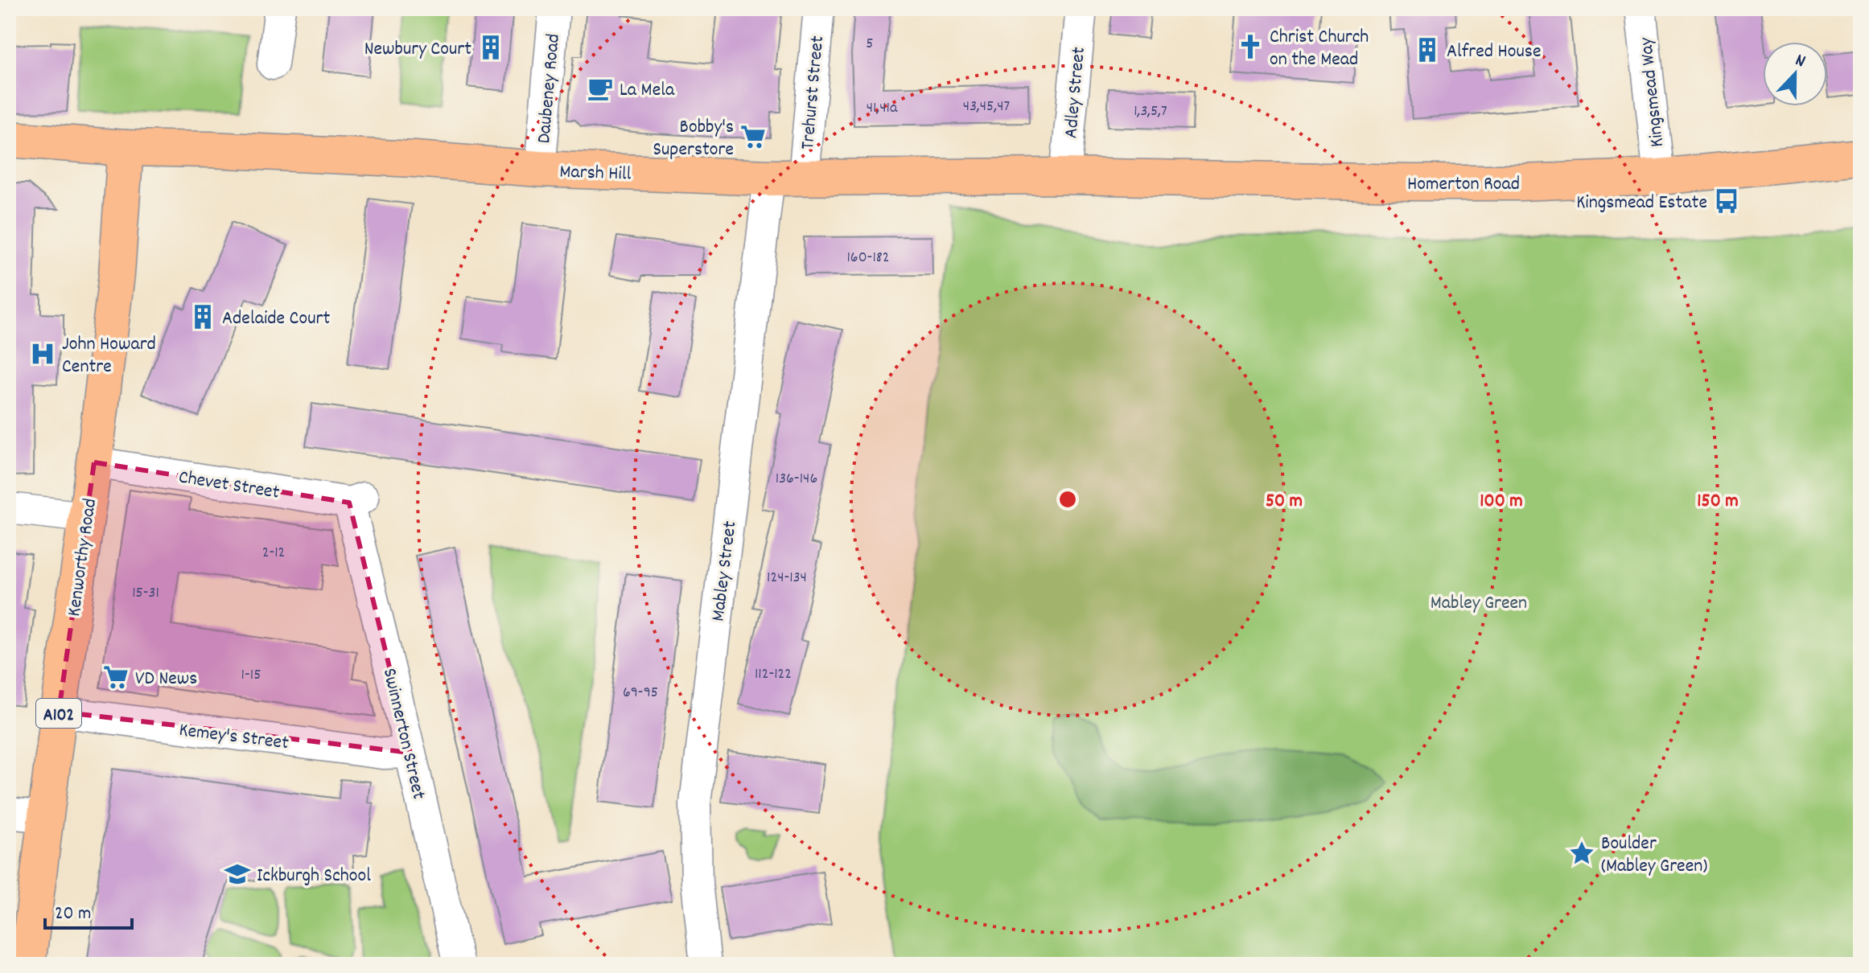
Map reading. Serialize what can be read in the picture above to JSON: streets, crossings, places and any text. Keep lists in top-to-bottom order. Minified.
{"streets":{"main road":["Marsh Hill","Homerton Road","Kenworthy Road","A102"],"street":["Daubeney Road","Trehurst Street","Adley Street","Kingsmead Way","Chevet Street","Mabley Street","Swinnerton Street","Kemey's Street"]},"crossings":[["Daubeney Road","Marsh Hill"],["Trehurst Street","Marsh Hill"],["Adley Street","Marsh Hill"],["Adley Street","Homerton Road"],["Kingsmead Way","Homerton Road"],["Marsh Hill","Homerton Road"],["Marsh Hill","Kenworthy Road"],["Marsh Hill","Mabley Street"],["Chevet Street","Kenworthy Road"],["Chevet Street","Swinnerton Street"],["Kenworthy Road","Kemey's Street"],["Swinnerton Street","Kemey's Street"]],"parks":["Mabley Green"],"places":{"church":["Christ Church on the Mead"],"building":["Newbury Court","Alfred House","Adelaide Court"],"cafe":["La Mela"],"supermarket":["Bobby's Superstore","VD News"],"bus stop":["Kingsmead Estate"],"hospital":["John Howard Centre"],"place":["Boulder (Mabley Green)"],"school or university":["Ickburgh School"]},"house_numbers":["5","43,45,47","41,41a","1,3,5,7","160-182","136-146","2-12","124-134","15-31","112-122","1-15","69-95"],"scale_bar":"20 m","north":"top","rings":["50 m","100 m","150 m"]}
